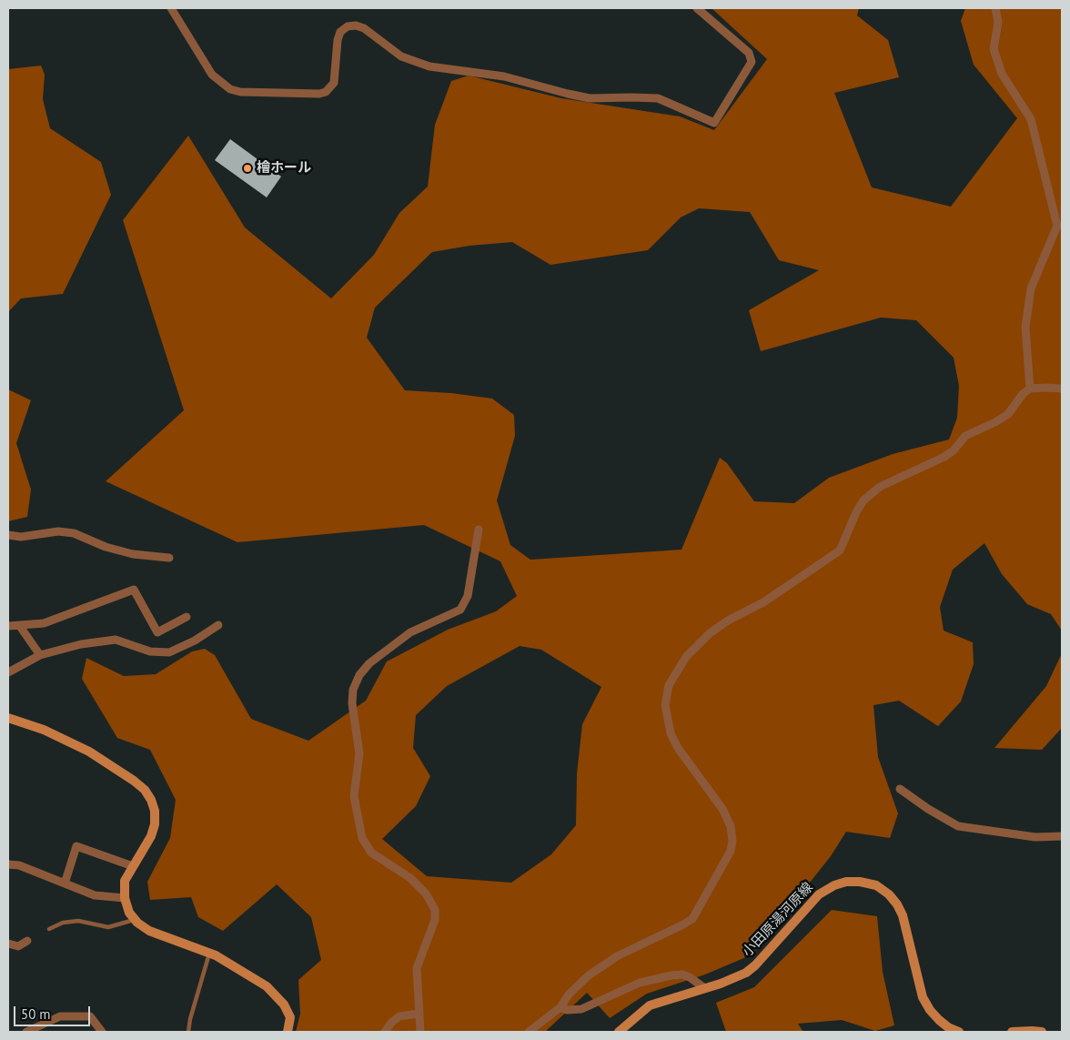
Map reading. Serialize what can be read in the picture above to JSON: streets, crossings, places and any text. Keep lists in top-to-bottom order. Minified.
{"streets":{"main road":["小田原湯河原線"]},"places":["檜ホール"],"scale_bar":"50 m"}
